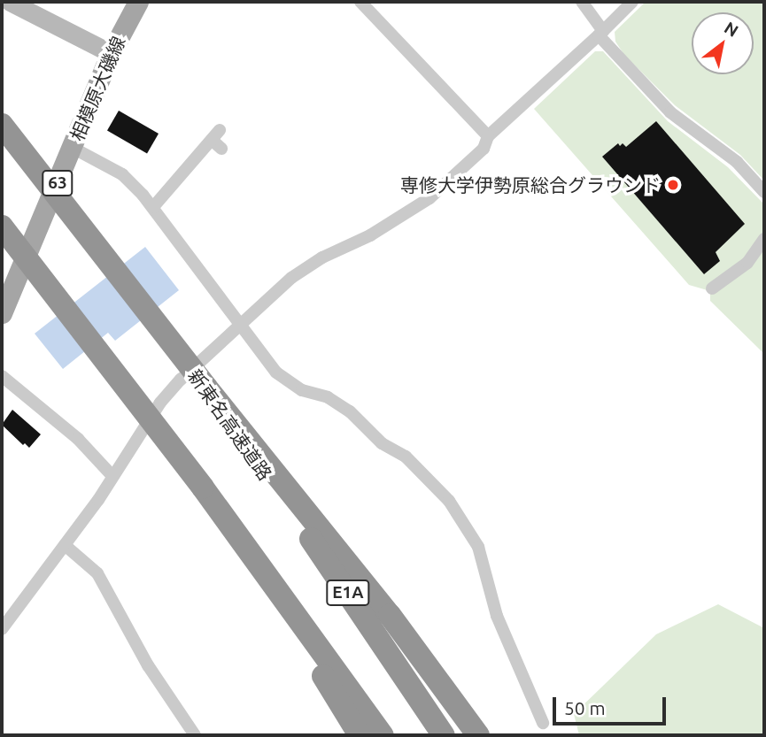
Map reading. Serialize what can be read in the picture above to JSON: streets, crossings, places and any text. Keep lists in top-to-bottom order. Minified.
{"streets":{"highway":["新東名高速道路","E1A"],"main road":["相模原大磯線","63"]},"places":["専修大学伊勢原総合グラウンド"],"scale_bar":"50 m","north":"top right"}
